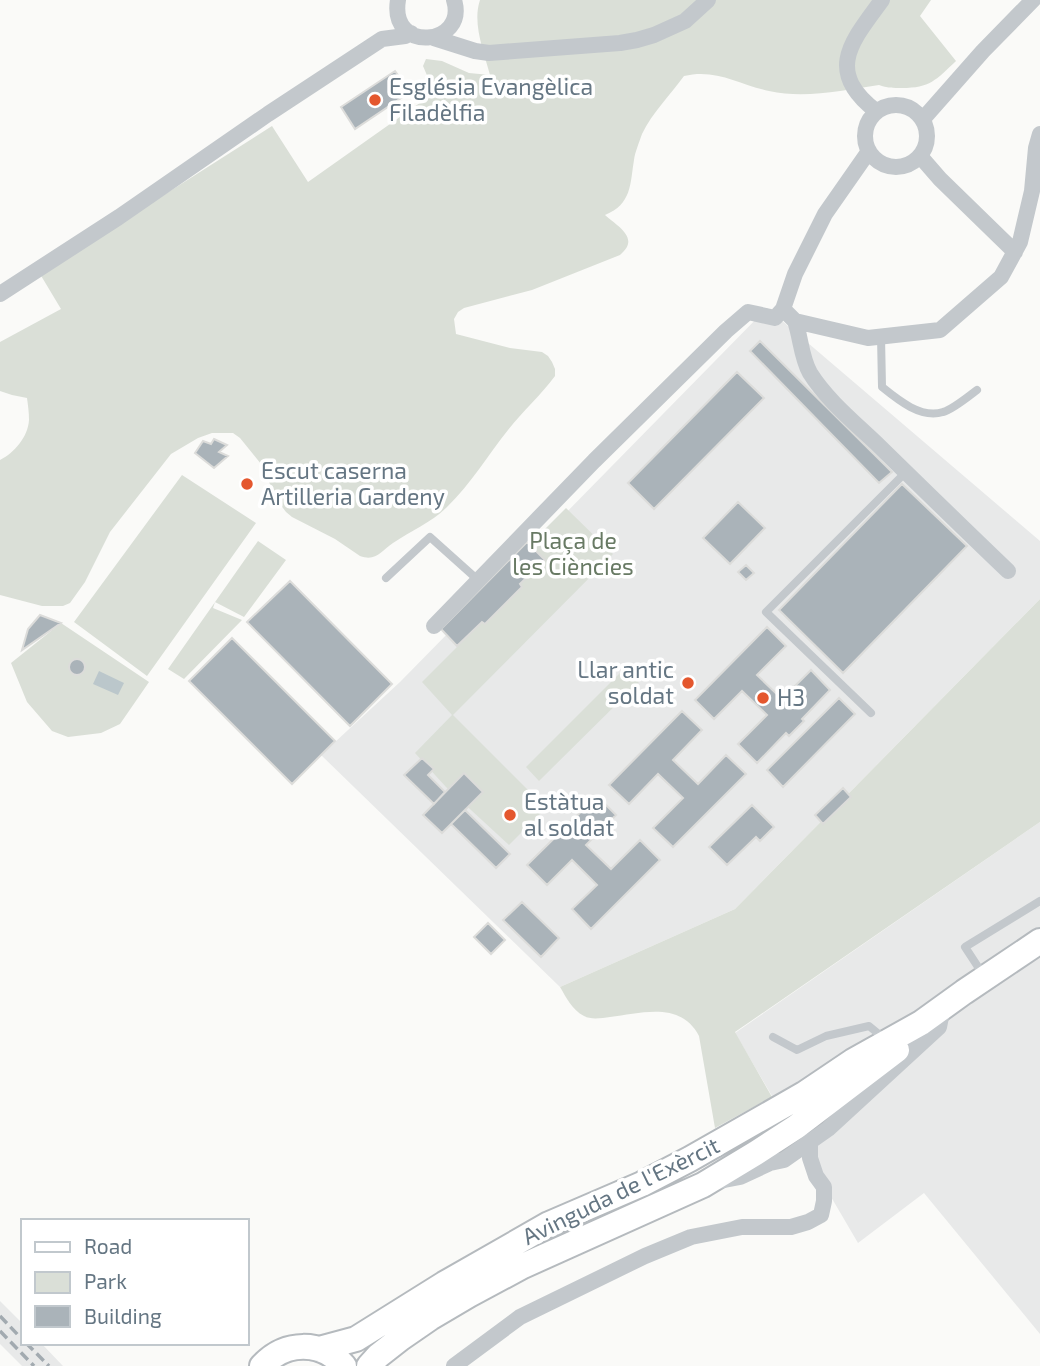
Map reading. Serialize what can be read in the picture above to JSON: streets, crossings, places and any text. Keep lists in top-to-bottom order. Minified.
{"streets":{"main road":["Avinguda de l'Exèrcit"]},"parks":["Plaça de les Ciències"],"places":["Església Evangèlica Filadèlfia","Escut caserna Artilleria Gardeny","Llar antic soldat","H3","Estàtua al soldat"],"legend":["Road","Park","Building"]}
